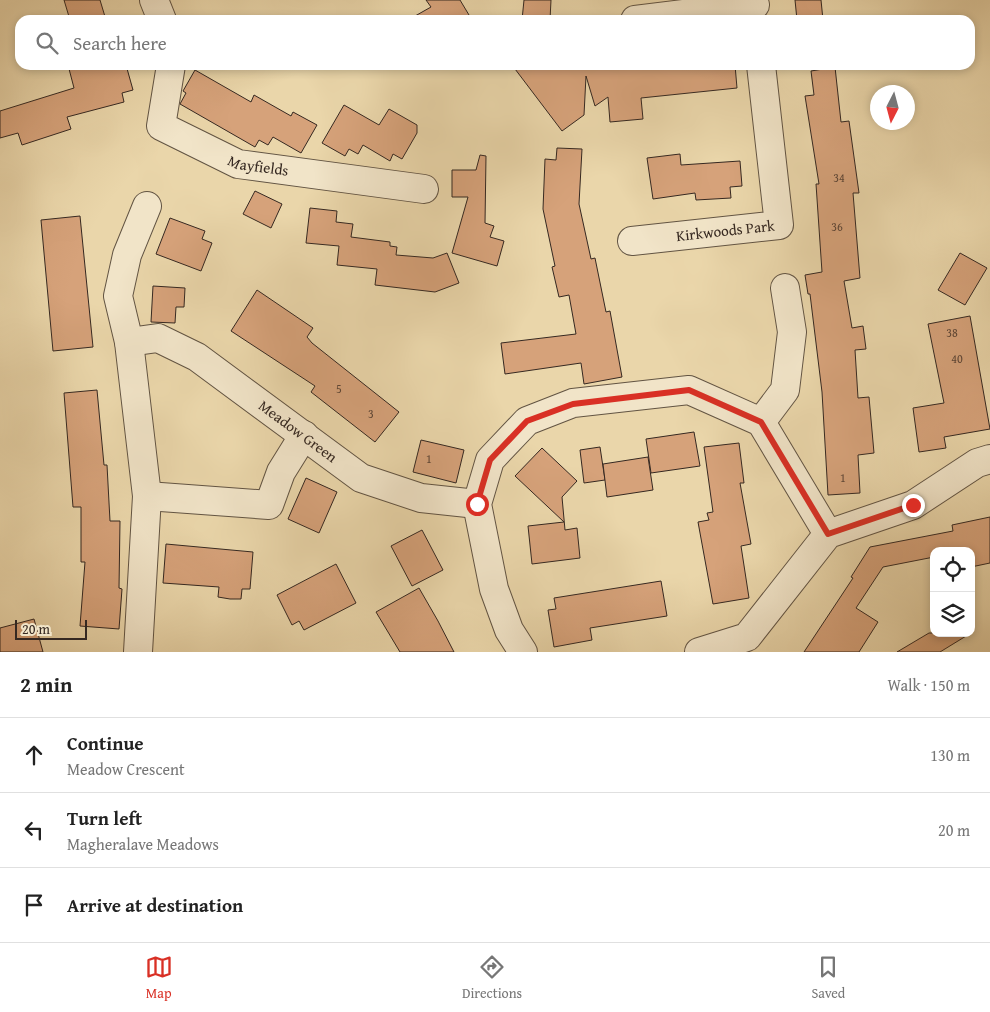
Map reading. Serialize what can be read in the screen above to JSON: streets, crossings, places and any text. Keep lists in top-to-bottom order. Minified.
{"streets":{"street":["Mayfields","Kirkwoods Park","Meadow Green"]},"house_numbers":["34","36","38","40","5","3","1","1"],"scale_bar":"20 m","north":"bottom","page":{"search":"Search here","scale":"20 m","heading":["2 min","Walk · 150 m"],"list":[["Continue","Meadow Crescent","130 m"],["Turn left","Magheralave Meadows","20 m"],"Arrive at destination"],"nav":["Map","Directions","Saved"]}}
